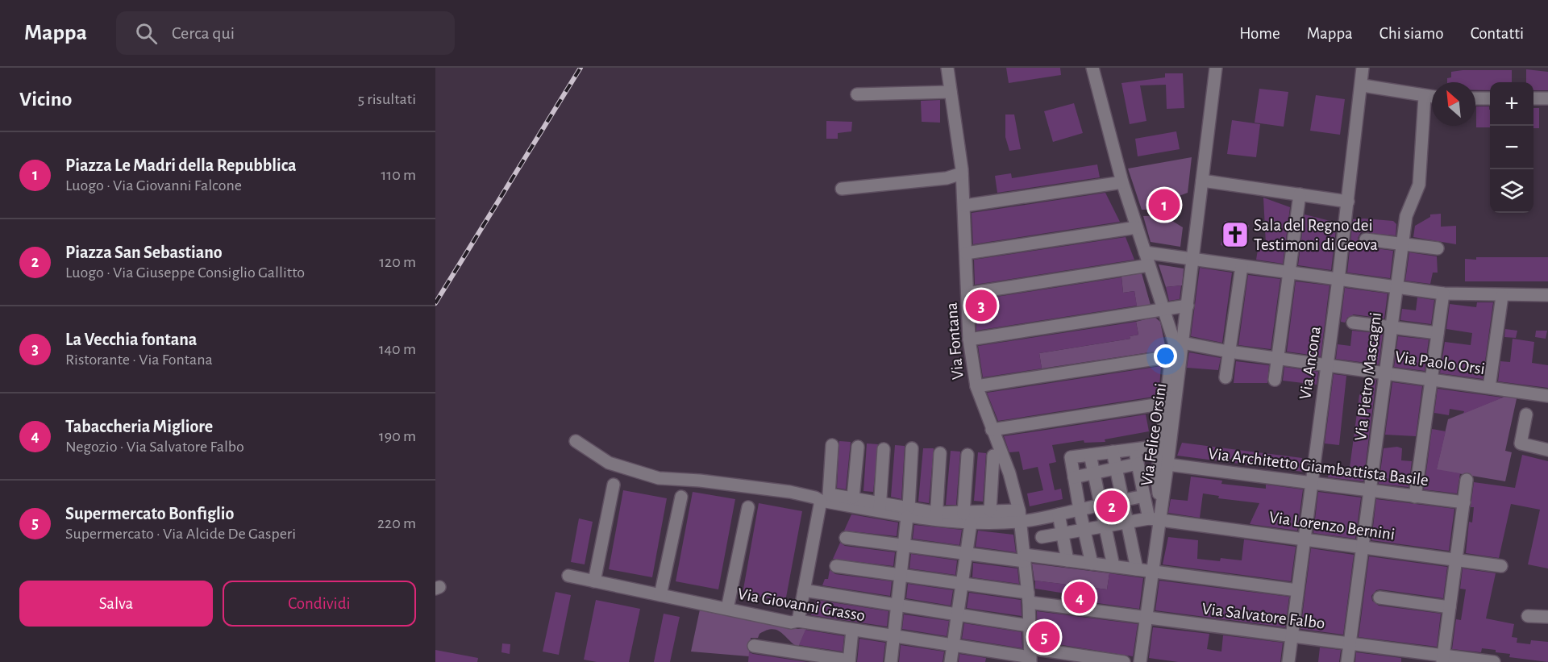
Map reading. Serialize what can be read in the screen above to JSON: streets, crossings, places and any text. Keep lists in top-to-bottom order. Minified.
{"streets":{"street":["Via Fontana","Via Ancona","Via Paolo Orsi","Via Pietro Mascagni","Via Felice Orsini","Via Architetto Giambattista Basile","Via Lorenzo Bernini","Via Giovanni Grasso","Via Salvatore Falbo"]},"crossings":[["Via Fontana","Via Giovanni Grasso"],["Via Fontana","Via Salvatore Falbo"],["Via Ancona","Via Paolo Orsi"],["Via Ancona","Via Architetto Giambattista Basile"],["Via Ancona","Via Lorenzo Bernini"],["Via Ancona","Via Salvatore Falbo"],["Via Paolo Orsi","Via Pietro Mascagni"],["Via Paolo Orsi","Via Felice Orsini"],["Via Pietro Mascagni","Via Architetto Giambattista Basile"],["Via Pietro Mascagni","Via Lorenzo Bernini"],["Via Pietro Mascagni","Via Salvatore Falbo"],["Via Felice Orsini","Via Architetto Giambattista Basile"],["Via Felice Orsini","Via Lorenzo Bernini"],["Via Felice Orsini","Via Salvatore Falbo"]],"places":{"church":["Sala del Regno dei Testimoni di Geova"]},"north":"top left","page":{"header":"Mappa","search":"Cerca qui","nav":["Home","Mappa","Chi siamo","Contatti"],"heading":["Vicino","5 risultati"],"map_buttons":["+","−"],"list":[{"mark":"1","name":"Piazza Le Madri della Repubblica","note":"Luogo · Via Giovanni Falcone","value":"110 m"},{"mark":"2","name":"Piazza San Sebastiano","note":"Luogo · Via Giuseppe Consiglio Gallitto","value":"120 m"},{"mark":"3","name":"La Vecchia fontana","note":"Ristorante · Via Fontana","value":"140 m"},{"mark":"4","name":"Tabaccheria Migliore","note":"Negozio · Via Salvatore Falbo","value":"190 m"},{"mark":"5","name":"Supermercato Bonfiglio","note":"Supermercato · Via Alcide De Gasperi","value":"220 m"}],"pins":["1","3","2","4","5"],"buttons":["Salva","Condividi"]}}
